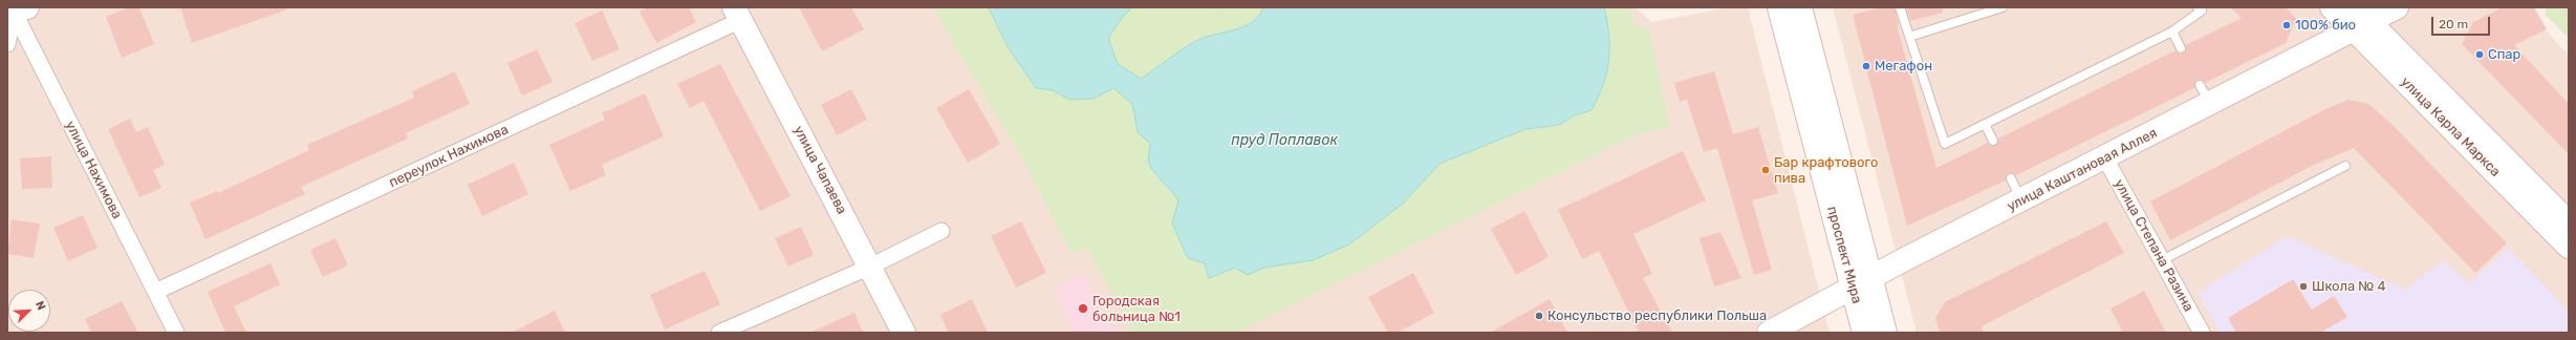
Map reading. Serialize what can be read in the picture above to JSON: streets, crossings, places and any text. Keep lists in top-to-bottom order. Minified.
{"streets":{"main road":["улица Карла Маркса","улица Чапаева","улица Каштановая Аллея","проспект Мира"],"street":["переулок Нахимова","улица Нахимова","улица Степана Разина"]},"crossings":[["улица Карла Маркса","улица Каштановая Аллея"],["переулок Нахимова","улица Нахимова"],["переулок Нахимова","улица Чапаева"],["улица Каштановая Аллея","улица Степана Разина"],["улица Каштановая Аллея","проспект Мира"]],"water":["пруд Поплавок"],"places":["100% био","Спар","Мегафон","Бар крафтового пива","Школа № 4","Городская больница №1","Консульство республики Польша"],"scale_bar":"20 m","north":"top right"}
